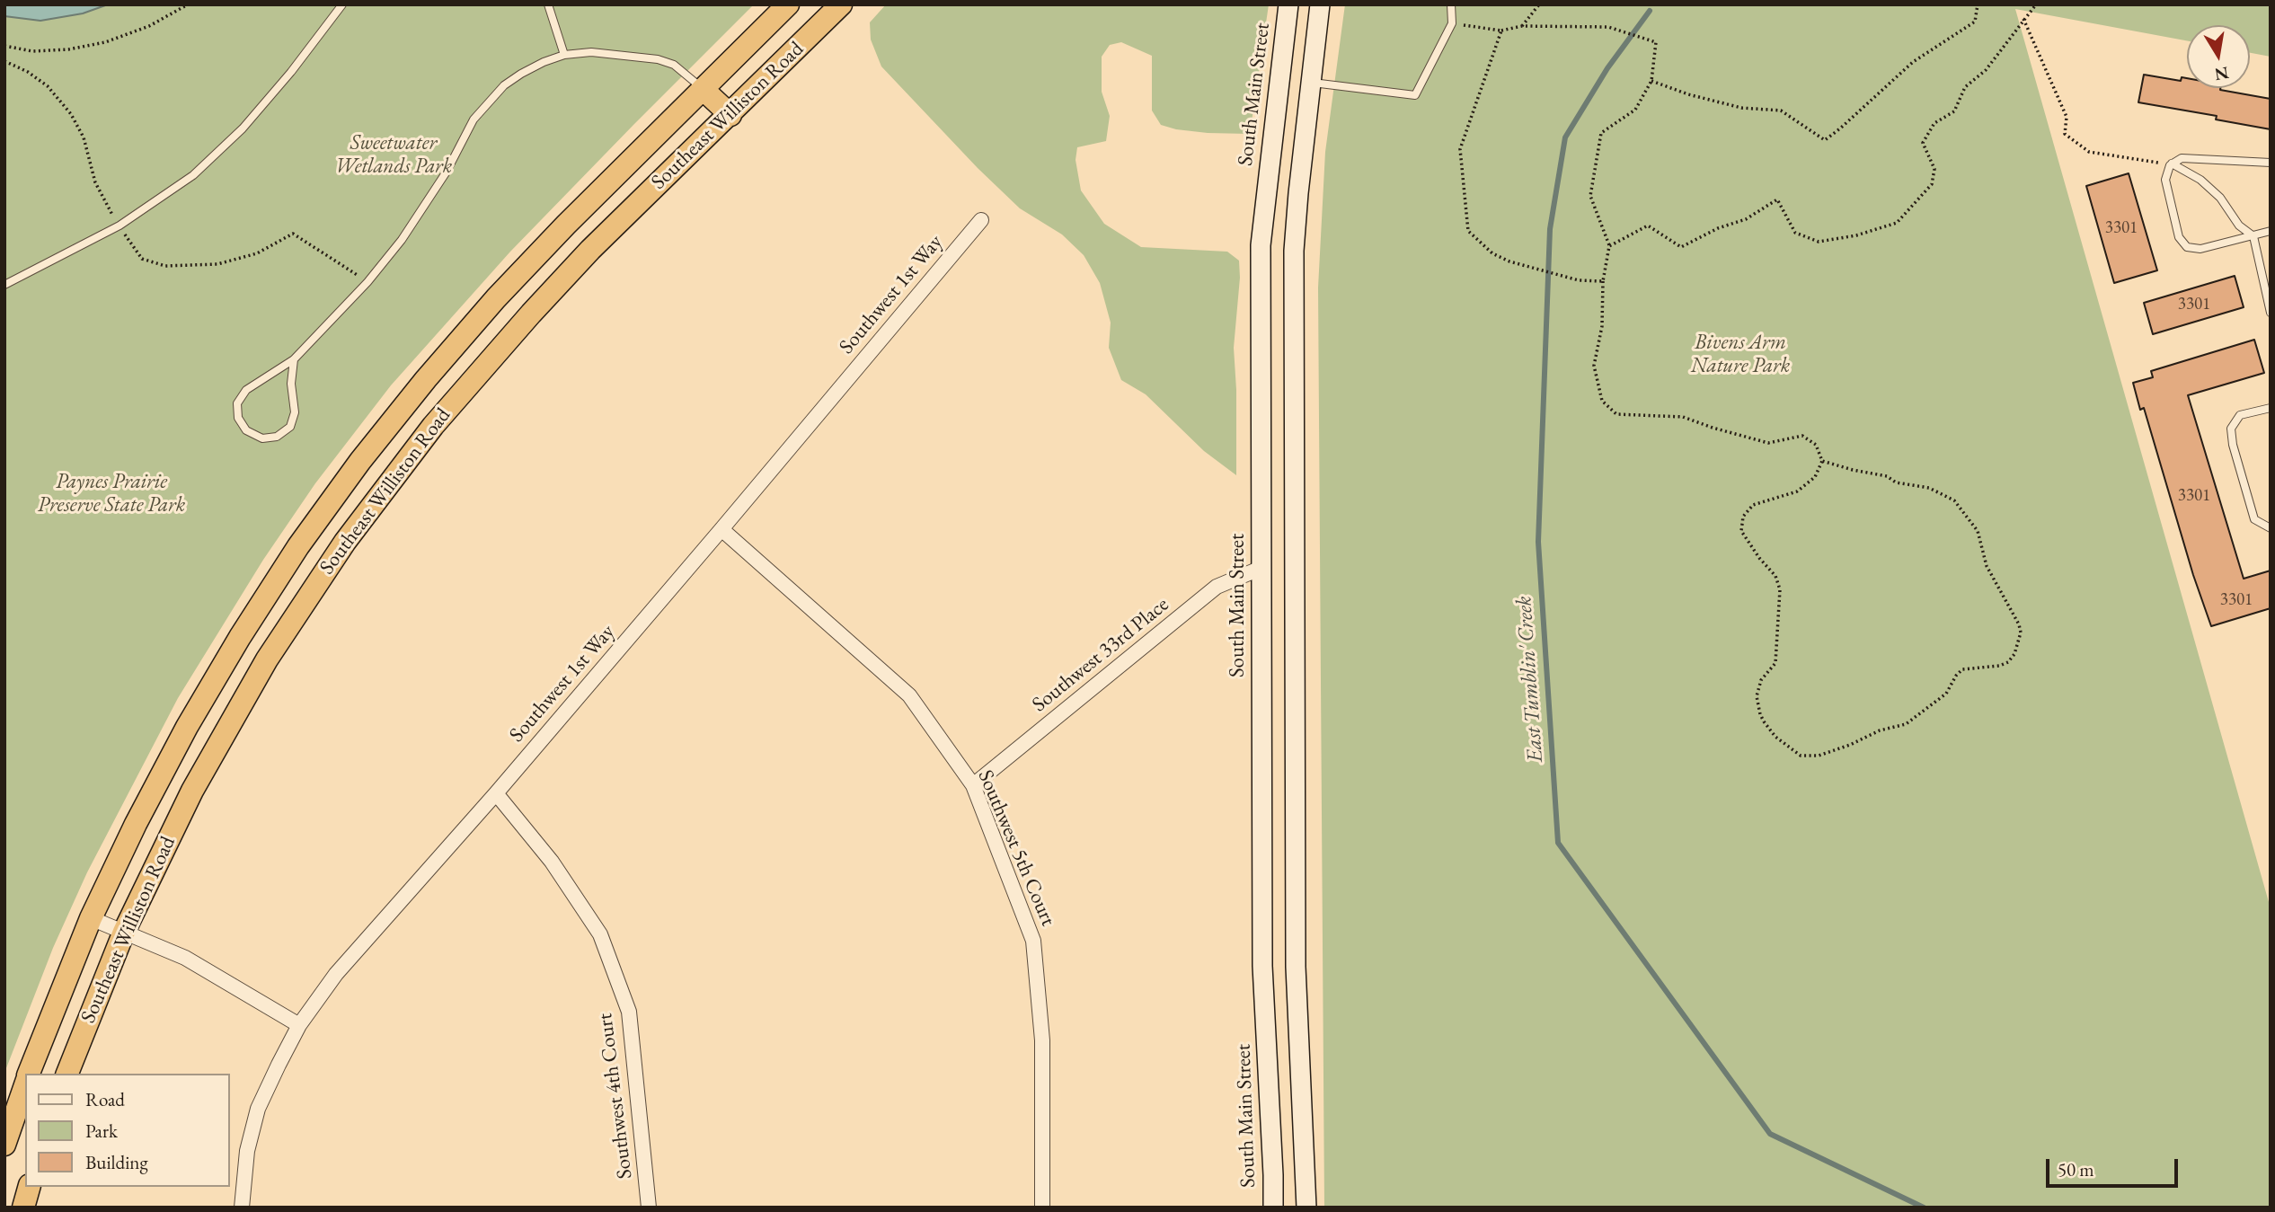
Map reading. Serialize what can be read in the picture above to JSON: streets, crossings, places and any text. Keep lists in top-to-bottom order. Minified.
{"streets":{"highway":["Southeast Williston Road"],"main road":["South Main Street"],"street":["Southwest 1st Way","Southwest 33rd Place","Southwest 5th Court","Southwest 4th Court"]},"crossings":[["South Main Street","Southwest 33rd Place"],["Southwest 1st Way","Southwest 5th Court"],["Southwest 1st Way","Southwest 4th Court"],["Southwest 33rd Place","Southwest 5th Court"]],"water":["East Tumblin' Creek"],"parks":["Sweetwater Wetlands Park","Bivens Arm Nature Park","Paynes Prairie Preserve State Park"],"house_numbers":["3301","3301","3301","3301"],"legend":["Road","Park","Building"],"scale_bar":"50 m","north":"bottom"}
